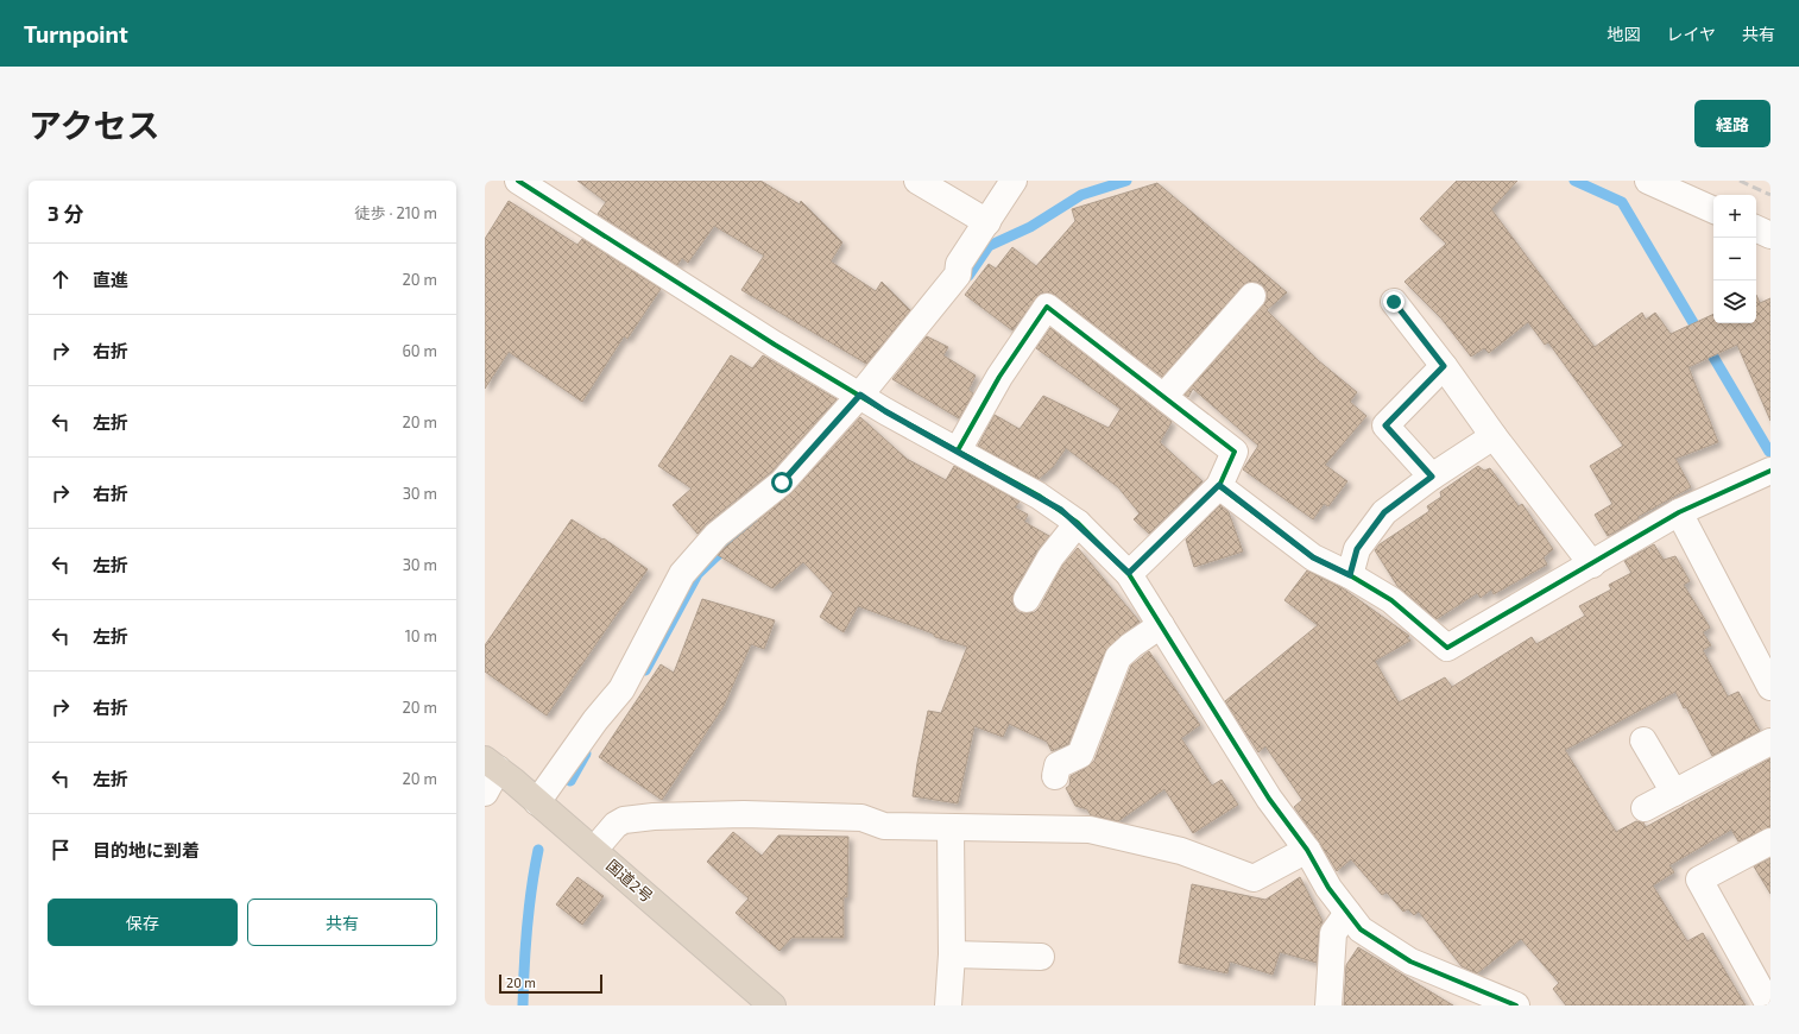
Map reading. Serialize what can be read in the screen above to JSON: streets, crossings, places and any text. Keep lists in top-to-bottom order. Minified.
{"streets":{"highway":["国道2号"]},"scale_bar":"20 m","page":{"header":"Turnpoint","nav":["地図","レイヤ","共有"],"title":"アクセス","buttons":["経路",["保存","共有"]],"heading":["3 分","徒歩 · 210 m"],"map_buttons":["+","−"],"list":[["直進","20 m"],["右折","60 m"],["左折","20 m"],["右折","30 m"],["左折","30 m"],["左折","10 m"],["右折","20 m"],["左折","20 m"],"目的地に到着"],"scale":"20 m"}}
